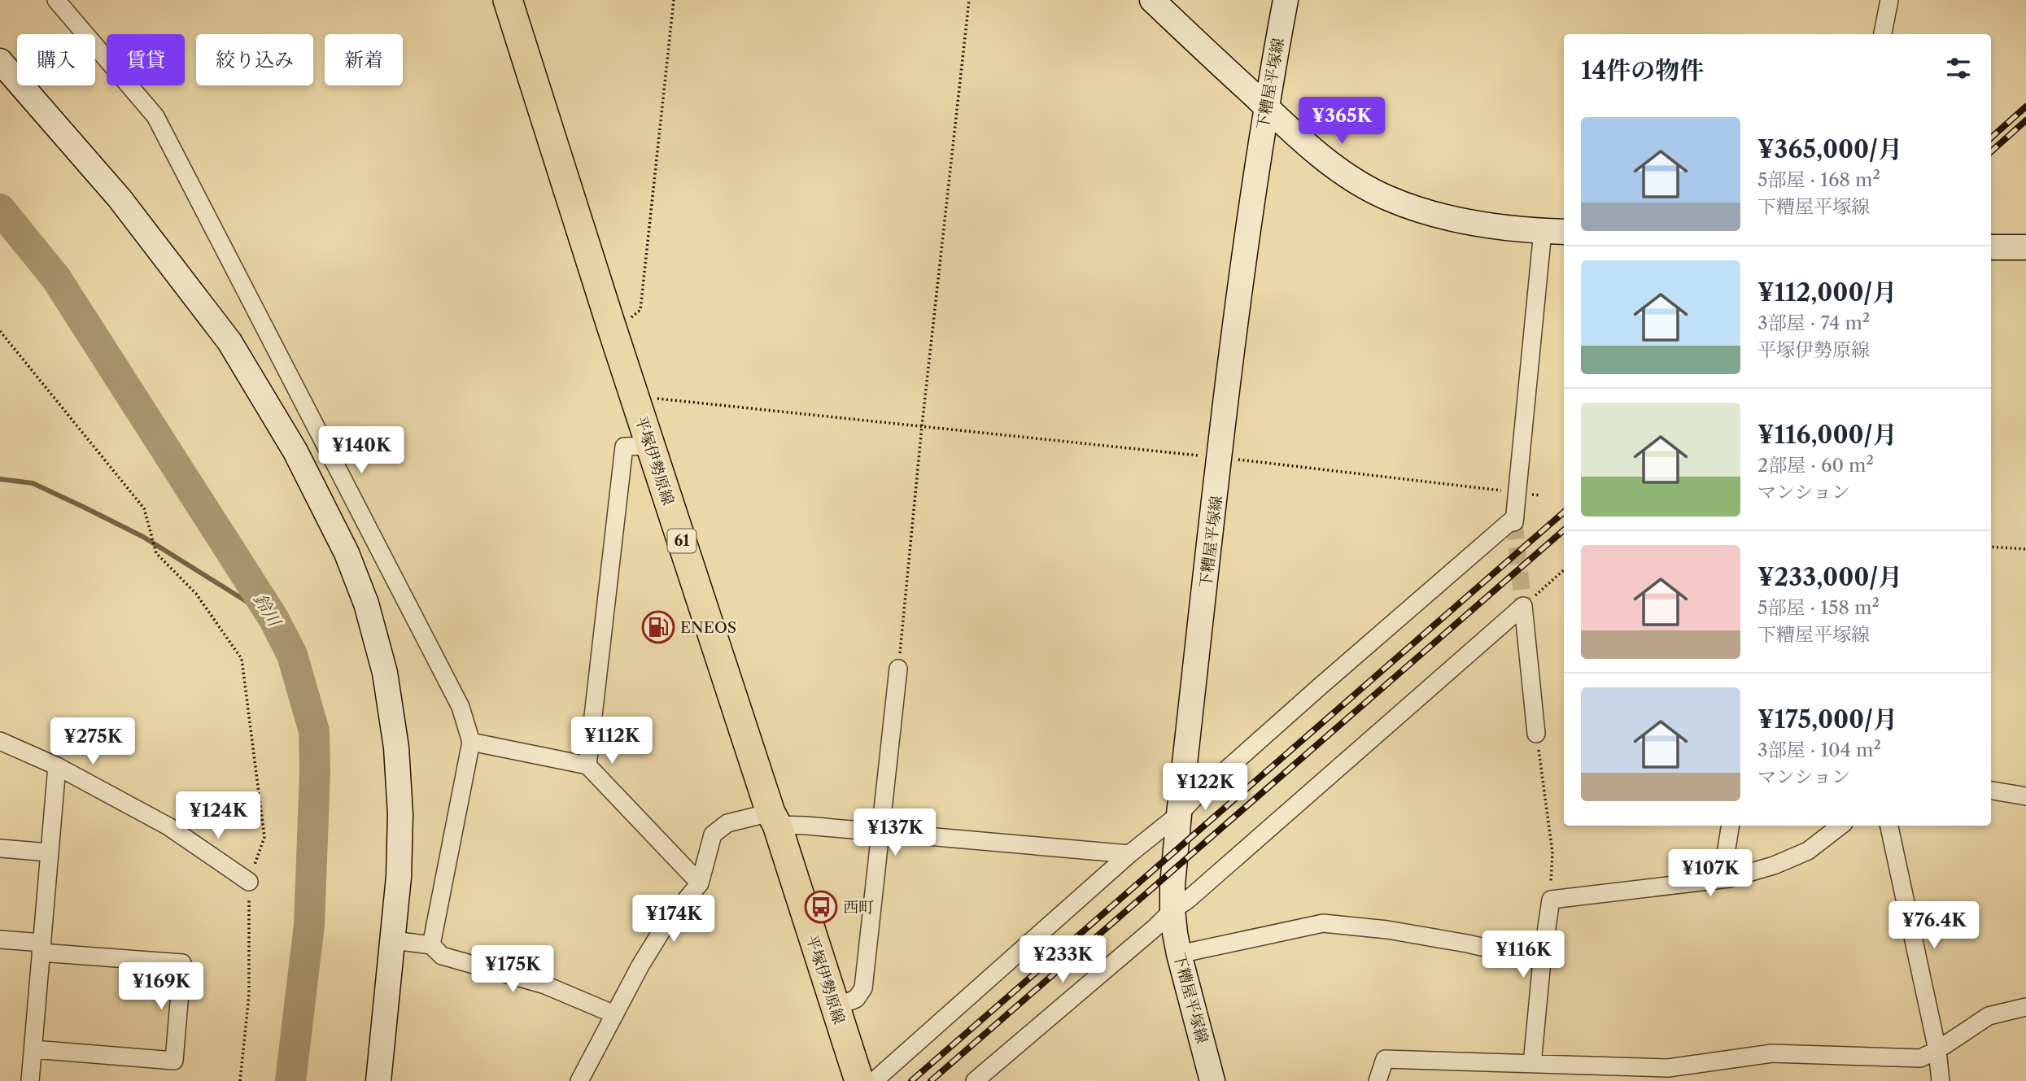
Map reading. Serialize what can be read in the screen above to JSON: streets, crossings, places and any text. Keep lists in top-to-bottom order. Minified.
{"streets":{"main road":["平塚伊勢原線","61"],"street":["下糟屋平塚線"]},"water":["鈴川"],"places":{"fuel station":["ENEOS"],"bus stop":["西町"]},"page":{"chip":["購入","賃貸","絞り込み","新着"],"heading":"14件の物件","price":["¥365K","¥140K","¥112K","¥275K","¥122K","¥124K","¥137K","¥107K","¥174K","¥76.4K","¥116K","¥233K","¥175K","¥169K"],"list":[{"name":"¥365,000/月","note":"5部屋 · 168 m² · 下糟屋平塚線"},{"name":"¥112,000/月","note":"3部屋 · 74 m² · 平塚伊勢原線"},{"name":"¥116,000/月","note":"2部屋 · 60 m² · マンション"},{"name":"¥233,000/月","note":"5部屋 · 158 m² · 下糟屋平塚線"},{"name":"¥175,000/月","note":"3部屋 · 104 m² · マンション"}]}}
